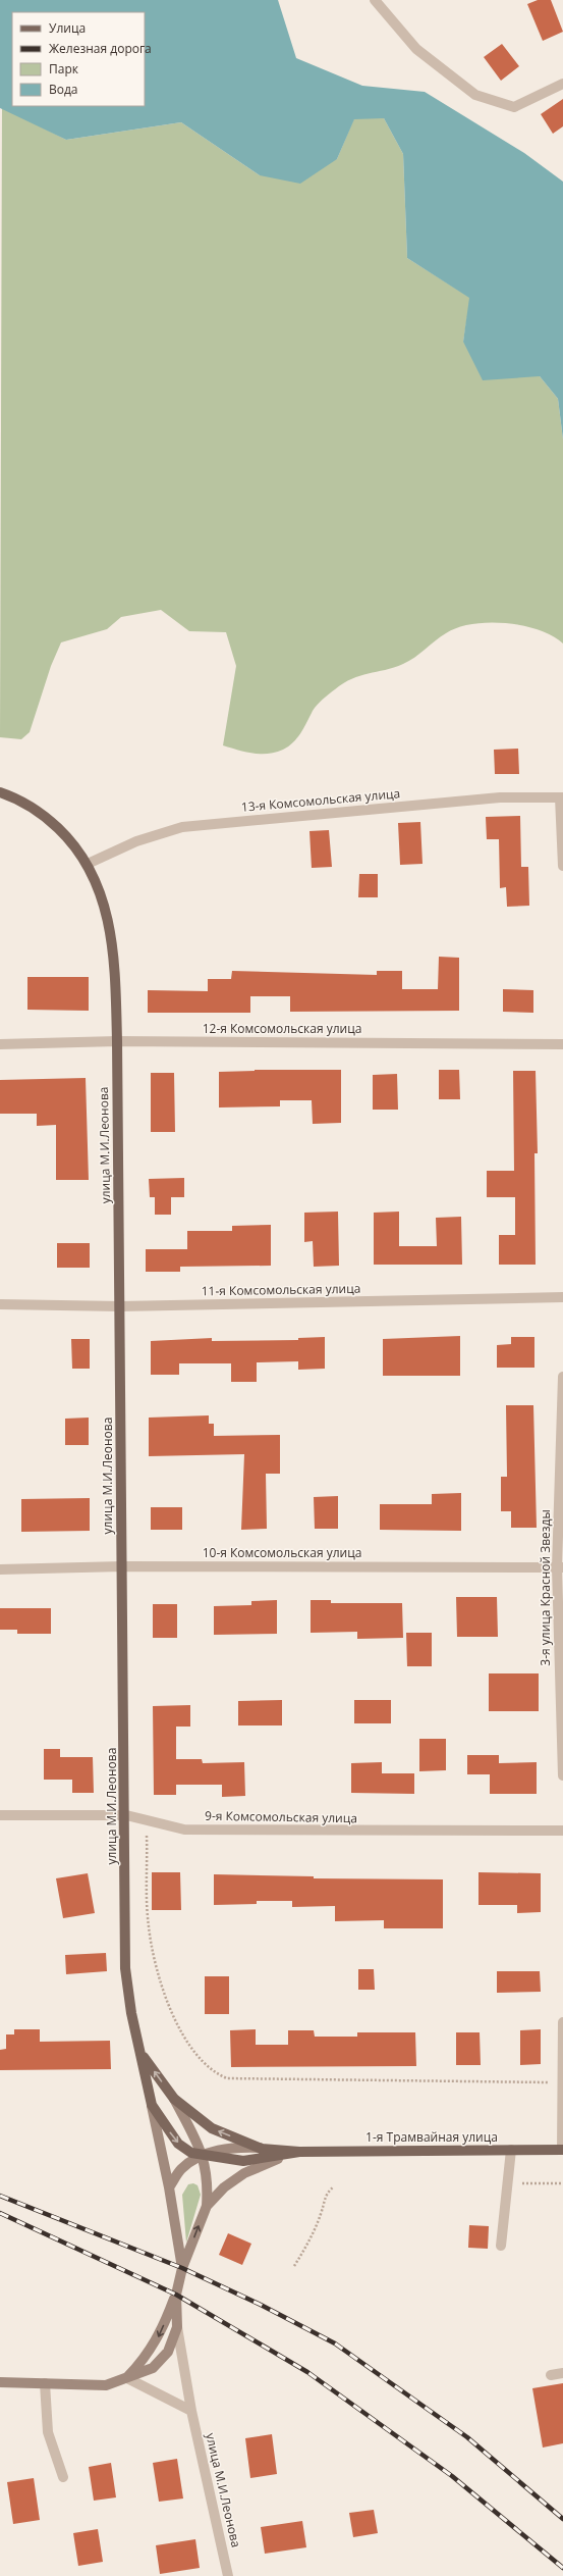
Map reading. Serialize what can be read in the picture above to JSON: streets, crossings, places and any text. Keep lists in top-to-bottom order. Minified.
{"streets":{"main road":["улица М.И.Леонова","1-я Трамвайная улица"],"street":["13-я Комсомольская улица","12-я Комсомольская улица","11-я Комсомольская улица","10-я Комсомольская улица","3-я улица Красной Звезды","9-я Комсомольская улица"]},"crossings":[["13-я Комсомольская улица","улица М.И.Леонова"],["12-я Комсомольская улица","улица М.И.Леонова"],["улица М.И.Леонова","11-я Комсомольская улица"],["улица М.И.Леонова","10-я Комсомольская улица"],["улица М.И.Леонова","9-я Комсомольская улица"],["10-я Комсомольская улица","3-я улица Красной Звезды"]],"legend":["Улица","Железная дорога","Парк","Вода"]}
